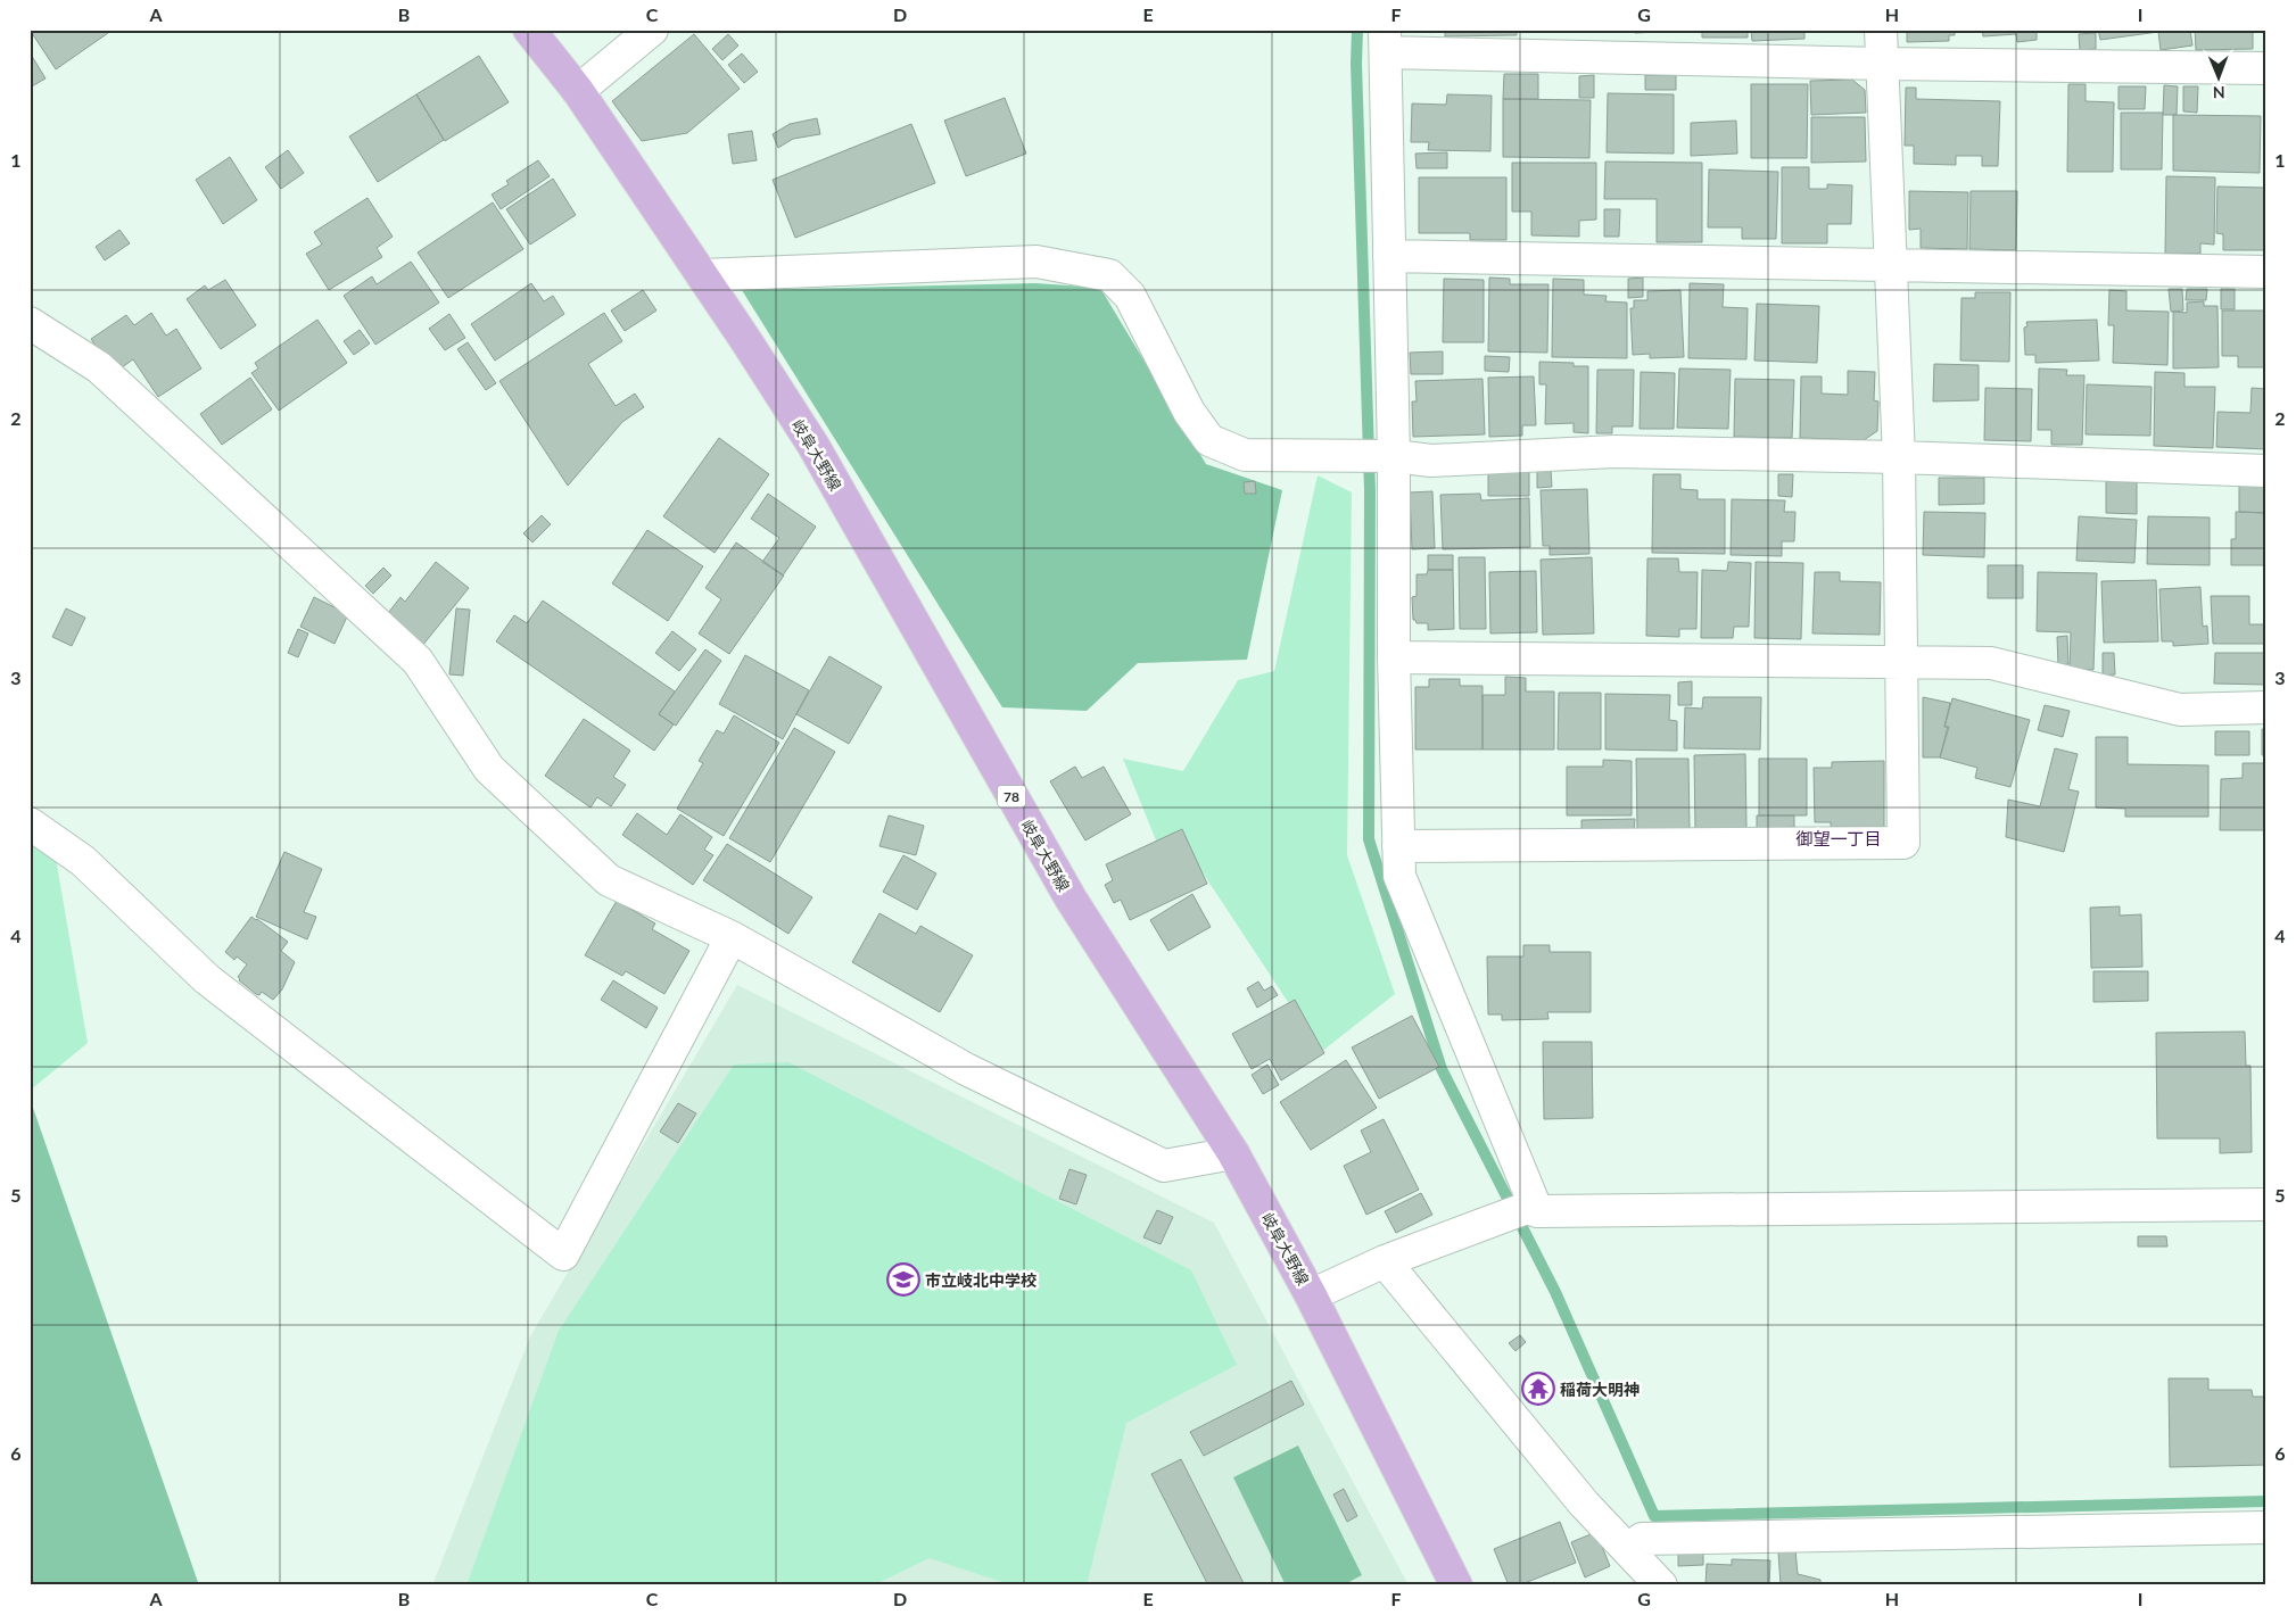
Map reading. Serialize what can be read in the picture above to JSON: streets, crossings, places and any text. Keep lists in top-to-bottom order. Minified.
{"streets":{"main road":["岐阜大野線","78"]},"districts":["御望一丁目"],"places":{"school or university":["市立岐北中学校"],"temple":["稲荷大明神"]},"north":"bottom","grid":{"columns":["A","B","C","D","E","F","G","H","I"],"rows":["1","2","3","4","5","6"]}}
